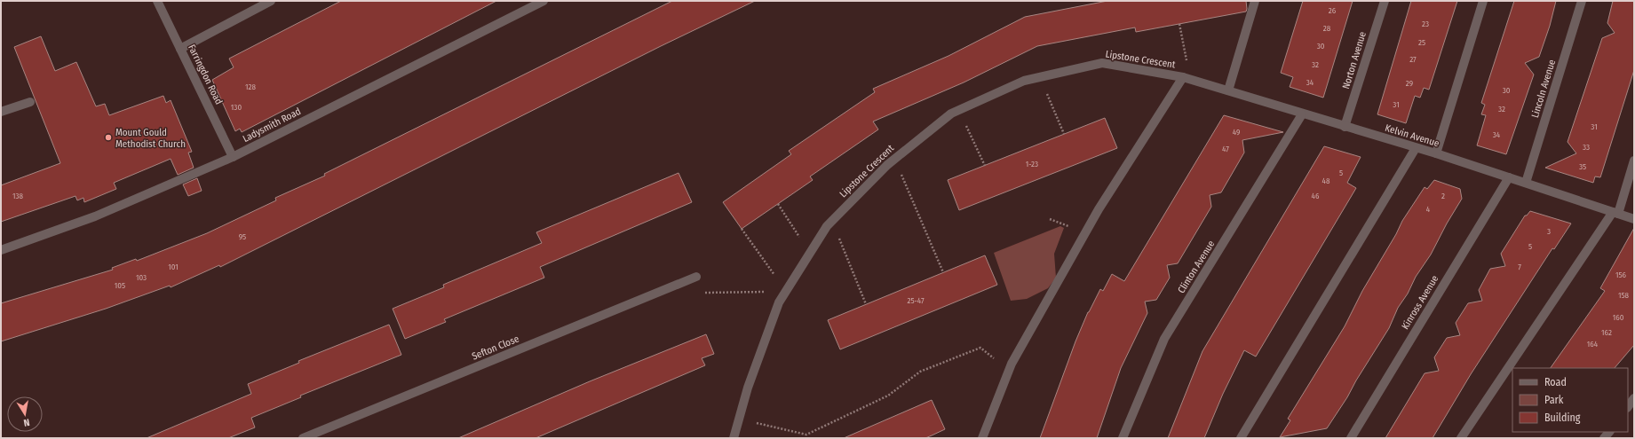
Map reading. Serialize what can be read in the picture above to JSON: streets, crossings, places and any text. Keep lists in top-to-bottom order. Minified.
{"streets":{"street":["Lipstone Crescent","Norton Avenue","Farringdon Road","Lincoln Avenue","Ladysmith Road","Kelvin Avenue","Clinton Avenue","Kinross Avenue","Sefton Close"]},"crossings":[["Lipstone Crescent","Kelvin Avenue"],["Norton Avenue","Kelvin Avenue"],["Farringdon Road","Ladysmith Road"],["Lincoln Avenue","Kelvin Avenue"],["Kelvin Avenue","Clinton Avenue"],["Kelvin Avenue","Kinross Avenue"]],"places":["Mount Gould Methodist Church"],"house_numbers":["26","23","28","25","30","27","32","34","29","128","30","31","130","32","31","49","34","33","47","1-23","35","5","48","138","46","2","4","3","95","5","101","7","156","103","105","158","25-47","160","162","164"],"legend":["Road","Park","Building"],"north":"bottom"}
